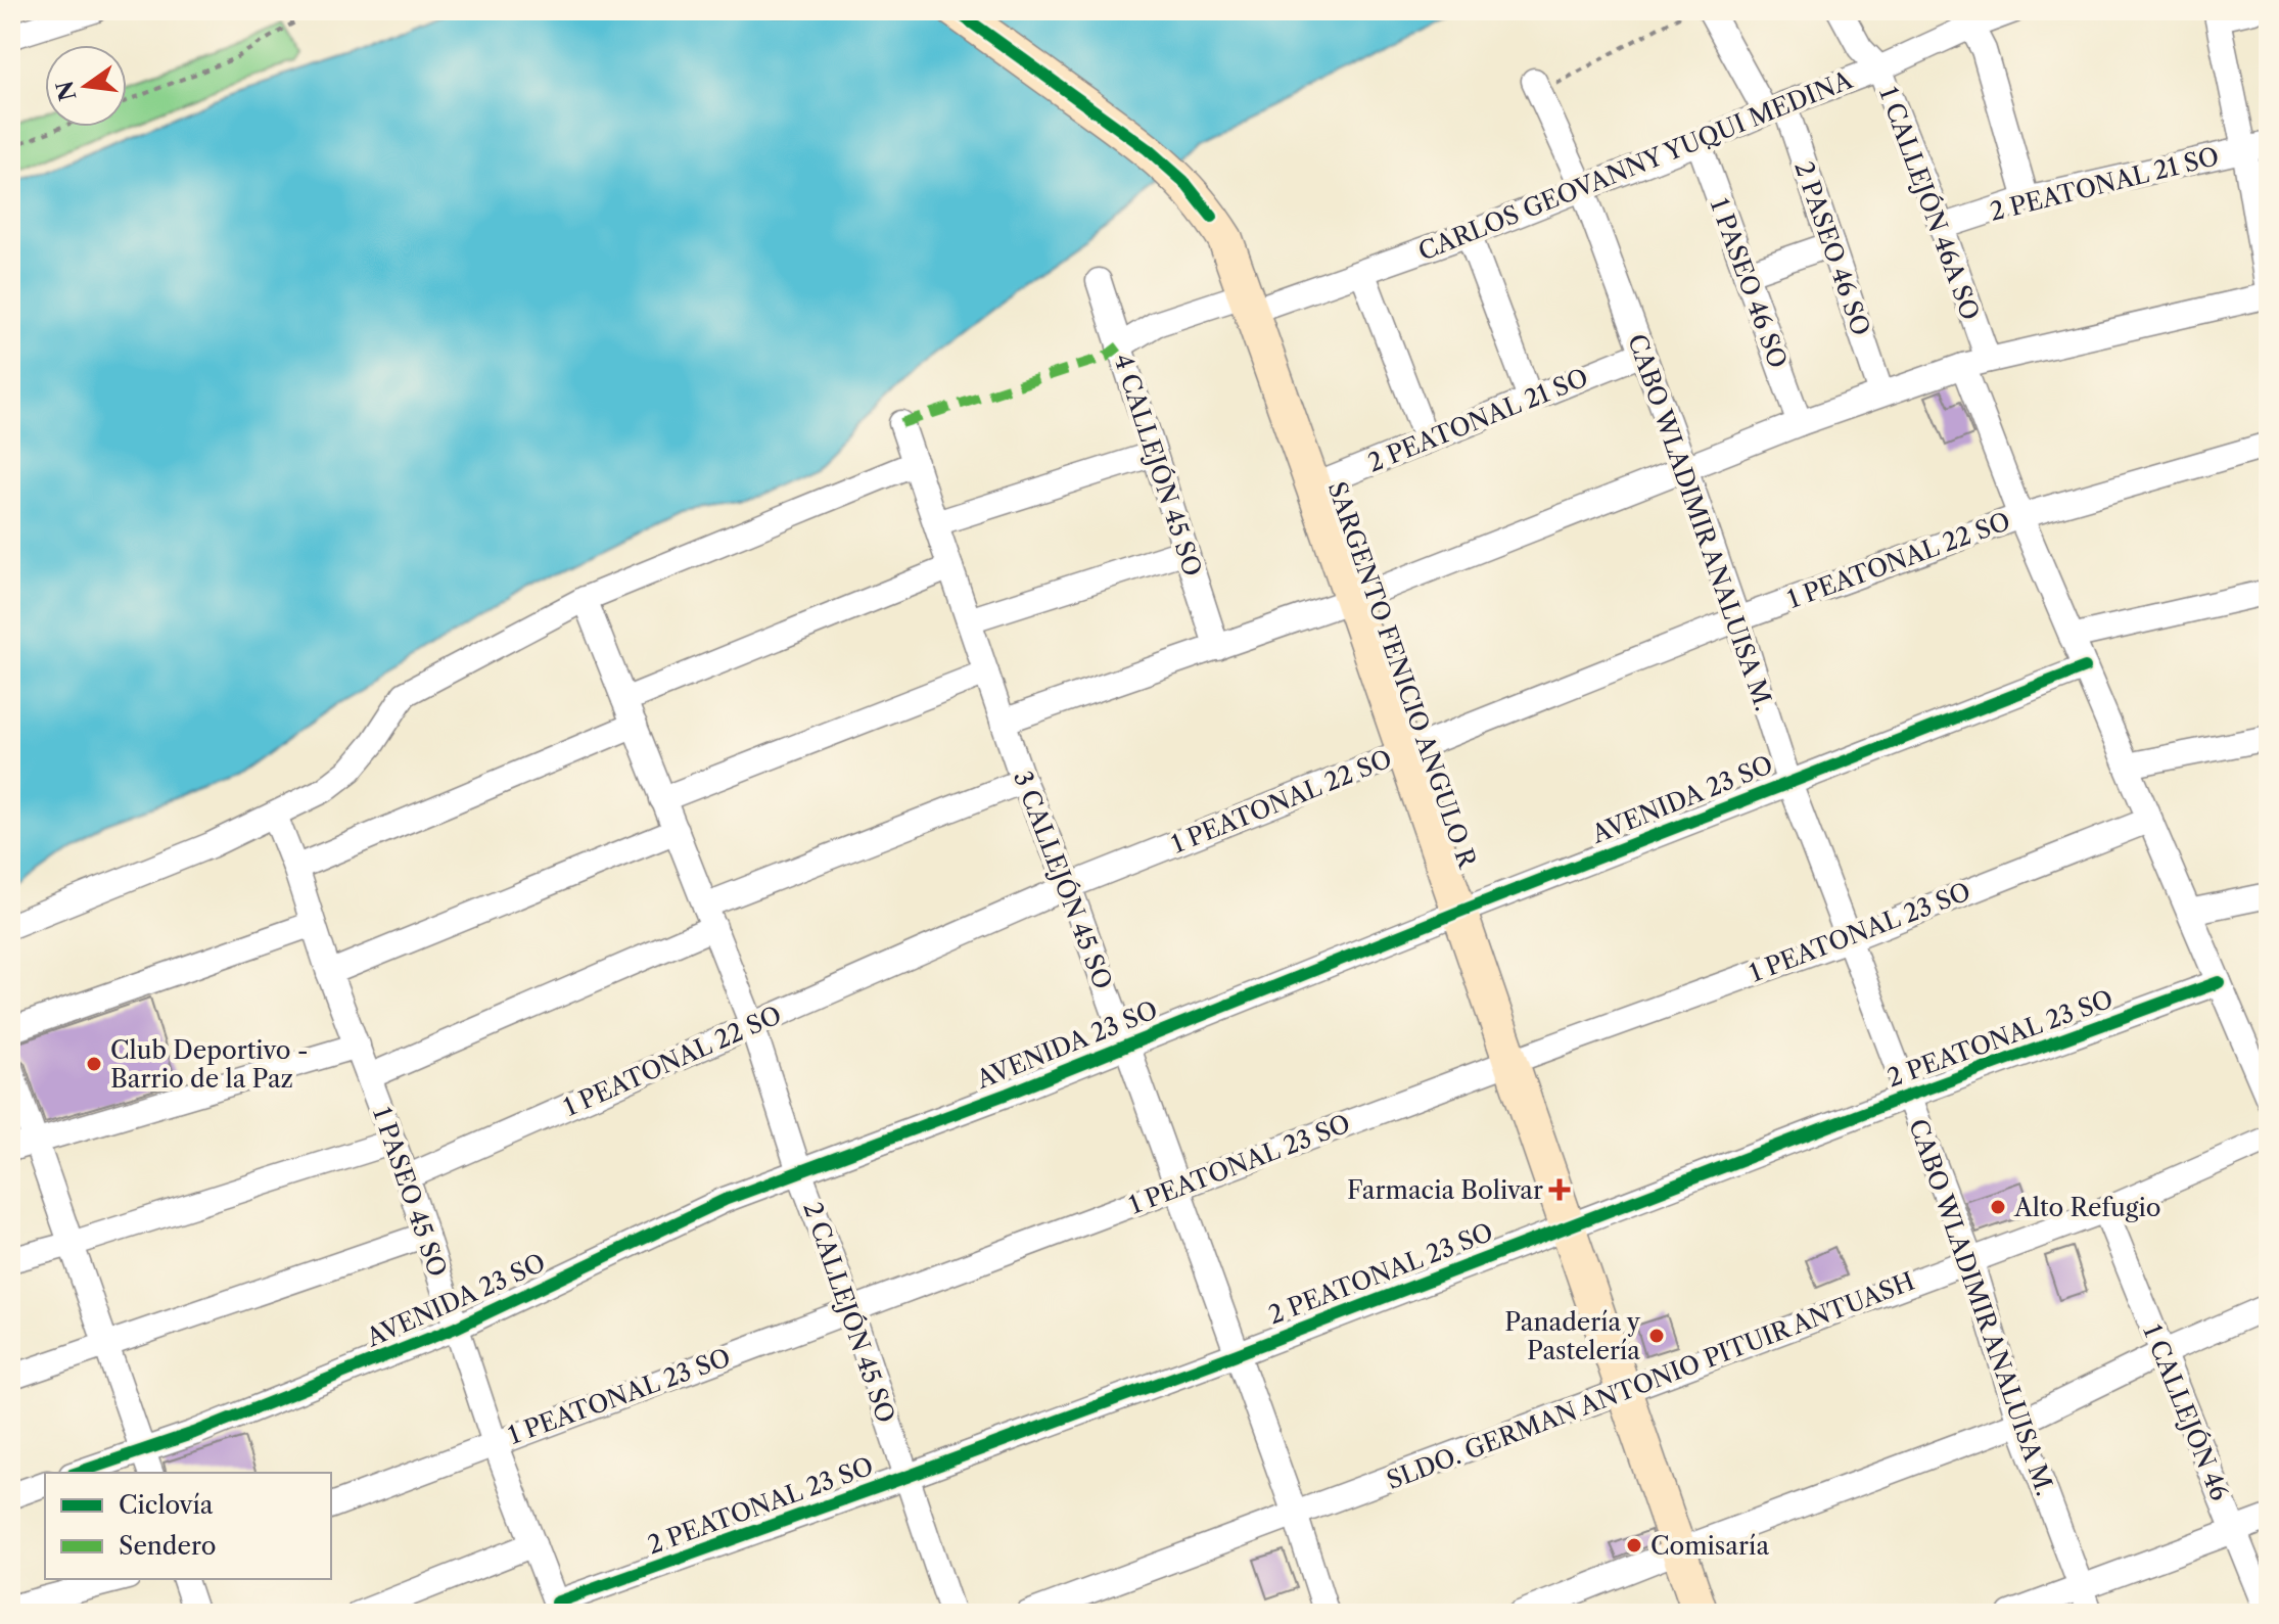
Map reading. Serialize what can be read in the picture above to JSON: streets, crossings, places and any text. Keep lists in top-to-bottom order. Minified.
{"streets":{"street":["CARLOS GEOVANNY YUQUI MEDINA","2 PEATONAL 21 SO","1 CALLEJÓN 46A SO","2 PASEO 46 SO","1 PASEO 46 SO","4 CALLEJÓN 45 SO","CABO WLADIMIR ANALUISA M.","1 PEATONAL 22 SO","SARGENTO FENICIO ANGULO R","AVENIDA 23 SO","3 CALLEJÓN 45 SO","1 PEATONAL 23 SO","2 PEATONAL 23 SO","1 PASEO 45 SO","2 CALLEJÓN 45 SO","SLDO. GERMAN ANTONIO PITUIR ANTUASH","1 CALLEJÓN 46"]},"crossings":[["CARLOS GEOVANNY YUQUI MEDINA","1 CALLEJÓN 46A SO"],["CARLOS GEOVANNY YUQUI MEDINA","2 PASEO 46 SO"],["CARLOS GEOVANNY YUQUI MEDINA","1 PASEO 46 SO"],["CARLOS GEOVANNY YUQUI MEDINA","4 CALLEJÓN 45 SO"],["CARLOS GEOVANNY YUQUI MEDINA","CABO WLADIMIR ANALUISA M."],["CARLOS GEOVANNY YUQUI MEDINA","SARGENTO FENICIO ANGULO R"],["2 PEATONAL 21 SO","1 CALLEJÓN 46A SO"],["2 PEATONAL 21 SO","CABO WLADIMIR ANALUISA M."],["2 PEATONAL 21 SO","SARGENTO FENICIO ANGULO R"],["1 CALLEJÓN 46A SO","1 PEATONAL 22 SO"],["1 CALLEJÓN 46A SO","AVENIDA 23 SO"],["1 CALLEJÓN 46A SO","1 PEATONAL 23 SO"],["1 CALLEJÓN 46A SO","2 PEATONAL 23 SO"],["CABO WLADIMIR ANALUISA M.","1 PEATONAL 22 SO"],["CABO WLADIMIR ANALUISA M.","AVENIDA 23 SO"],["CABO WLADIMIR ANALUISA M.","1 PEATONAL 23 SO"],["CABO WLADIMIR ANALUISA M.","2 PEATONAL 23 SO"],["CABO WLADIMIR ANALUISA M.","SLDO. GERMAN ANTONIO PITUIR ANTUASH"],["1 PEATONAL 22 SO","SARGENTO FENICIO ANGULO R"],["1 PEATONAL 22 SO","3 CALLEJÓN 45 SO"],["1 PEATONAL 22 SO","1 PASEO 45 SO"],["1 PEATONAL 22 SO","2 CALLEJÓN 45 SO"],["SARGENTO FENICIO ANGULO R","AVENIDA 23 SO"],["SARGENTO FENICIO ANGULO R","1 PEATONAL 23 SO"],["SARGENTO FENICIO ANGULO R","2 PEATONAL 23 SO"],["SARGENTO FENICIO ANGULO R","SLDO. GERMAN ANTONIO PITUIR ANTUASH"],["AVENIDA 23 SO","3 CALLEJÓN 45 SO"],["AVENIDA 23 SO","1 PASEO 45 SO"],["AVENIDA 23 SO","2 CALLEJÓN 45 SO"],["3 CALLEJÓN 45 SO","1 PEATONAL 23 SO"],["3 CALLEJÓN 45 SO","2 PEATONAL 23 SO"],["3 CALLEJÓN 45 SO","SLDO. GERMAN ANTONIO PITUIR ANTUASH"],["1 PEATONAL 23 SO","1 PASEO 45 SO"],["1 PEATONAL 23 SO","2 CALLEJÓN 45 SO"],["2 PEATONAL 23 SO","1 PASEO 45 SO"],["2 PEATONAL 23 SO","2 CALLEJÓN 45 SO"],["SLDO. GERMAN ANTONIO PITUIR ANTUASH","1 CALLEJÓN 46"]],"places":{"other":["Club Deportivo - Barrio de la Paz","Alto Refugio","Panadería y Pastelería","Comisaría"],"health":["Farmacia Bolivar"]},"legend":["Ciclovía","Sendero"],"north":"left"}
